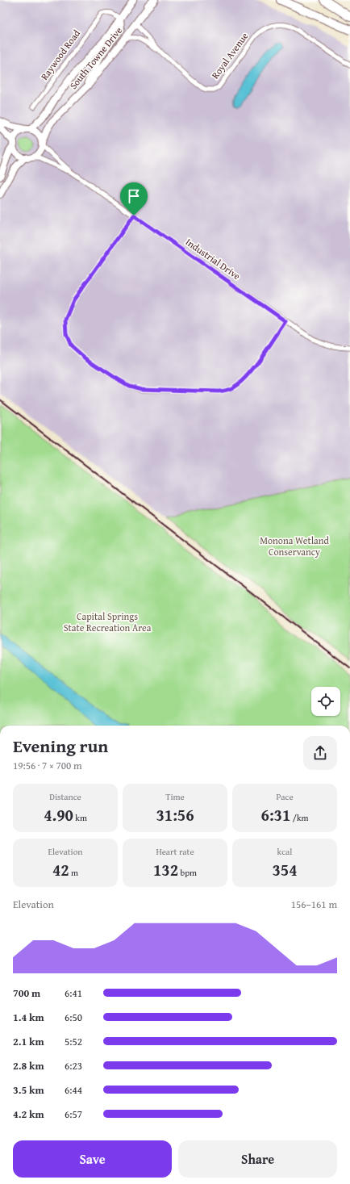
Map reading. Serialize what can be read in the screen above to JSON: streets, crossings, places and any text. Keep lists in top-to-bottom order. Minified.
{"streets":{"street":["Raywood Road","Royal Avenue","South Towne Drive","Industrial Drive"]},"crossings":[["Raywood Road","South Towne Drive"],["Royal Avenue","South Towne Drive"],["South Towne Drive","Industrial Drive"]],"parks":["Monona Wetland Conservancy","Capital Springs State Recreation Area"],"page":{"heading":["Evening run","19:56 · 7 × 700 m"],"stats":[["Distance","4.90 km"],["Time","31:56"],["Pace","6:31 /km"],["Elevation","42 m"],["Heart rate","132 bpm"],["kcal","354"]],"chart":["Elevation","156–161 m"],"list":[{"name":"700 m","note":"6:41"},{"name":"1.4 km","note":"6:50"},{"name":"2.1 km","note":"5:52"},{"name":"2.8 km","note":"6:23"},{"name":"3.5 km","note":"6:44"},{"name":"4.2 km","note":"6:57"}],"buttons":["Save","Share"]}}
